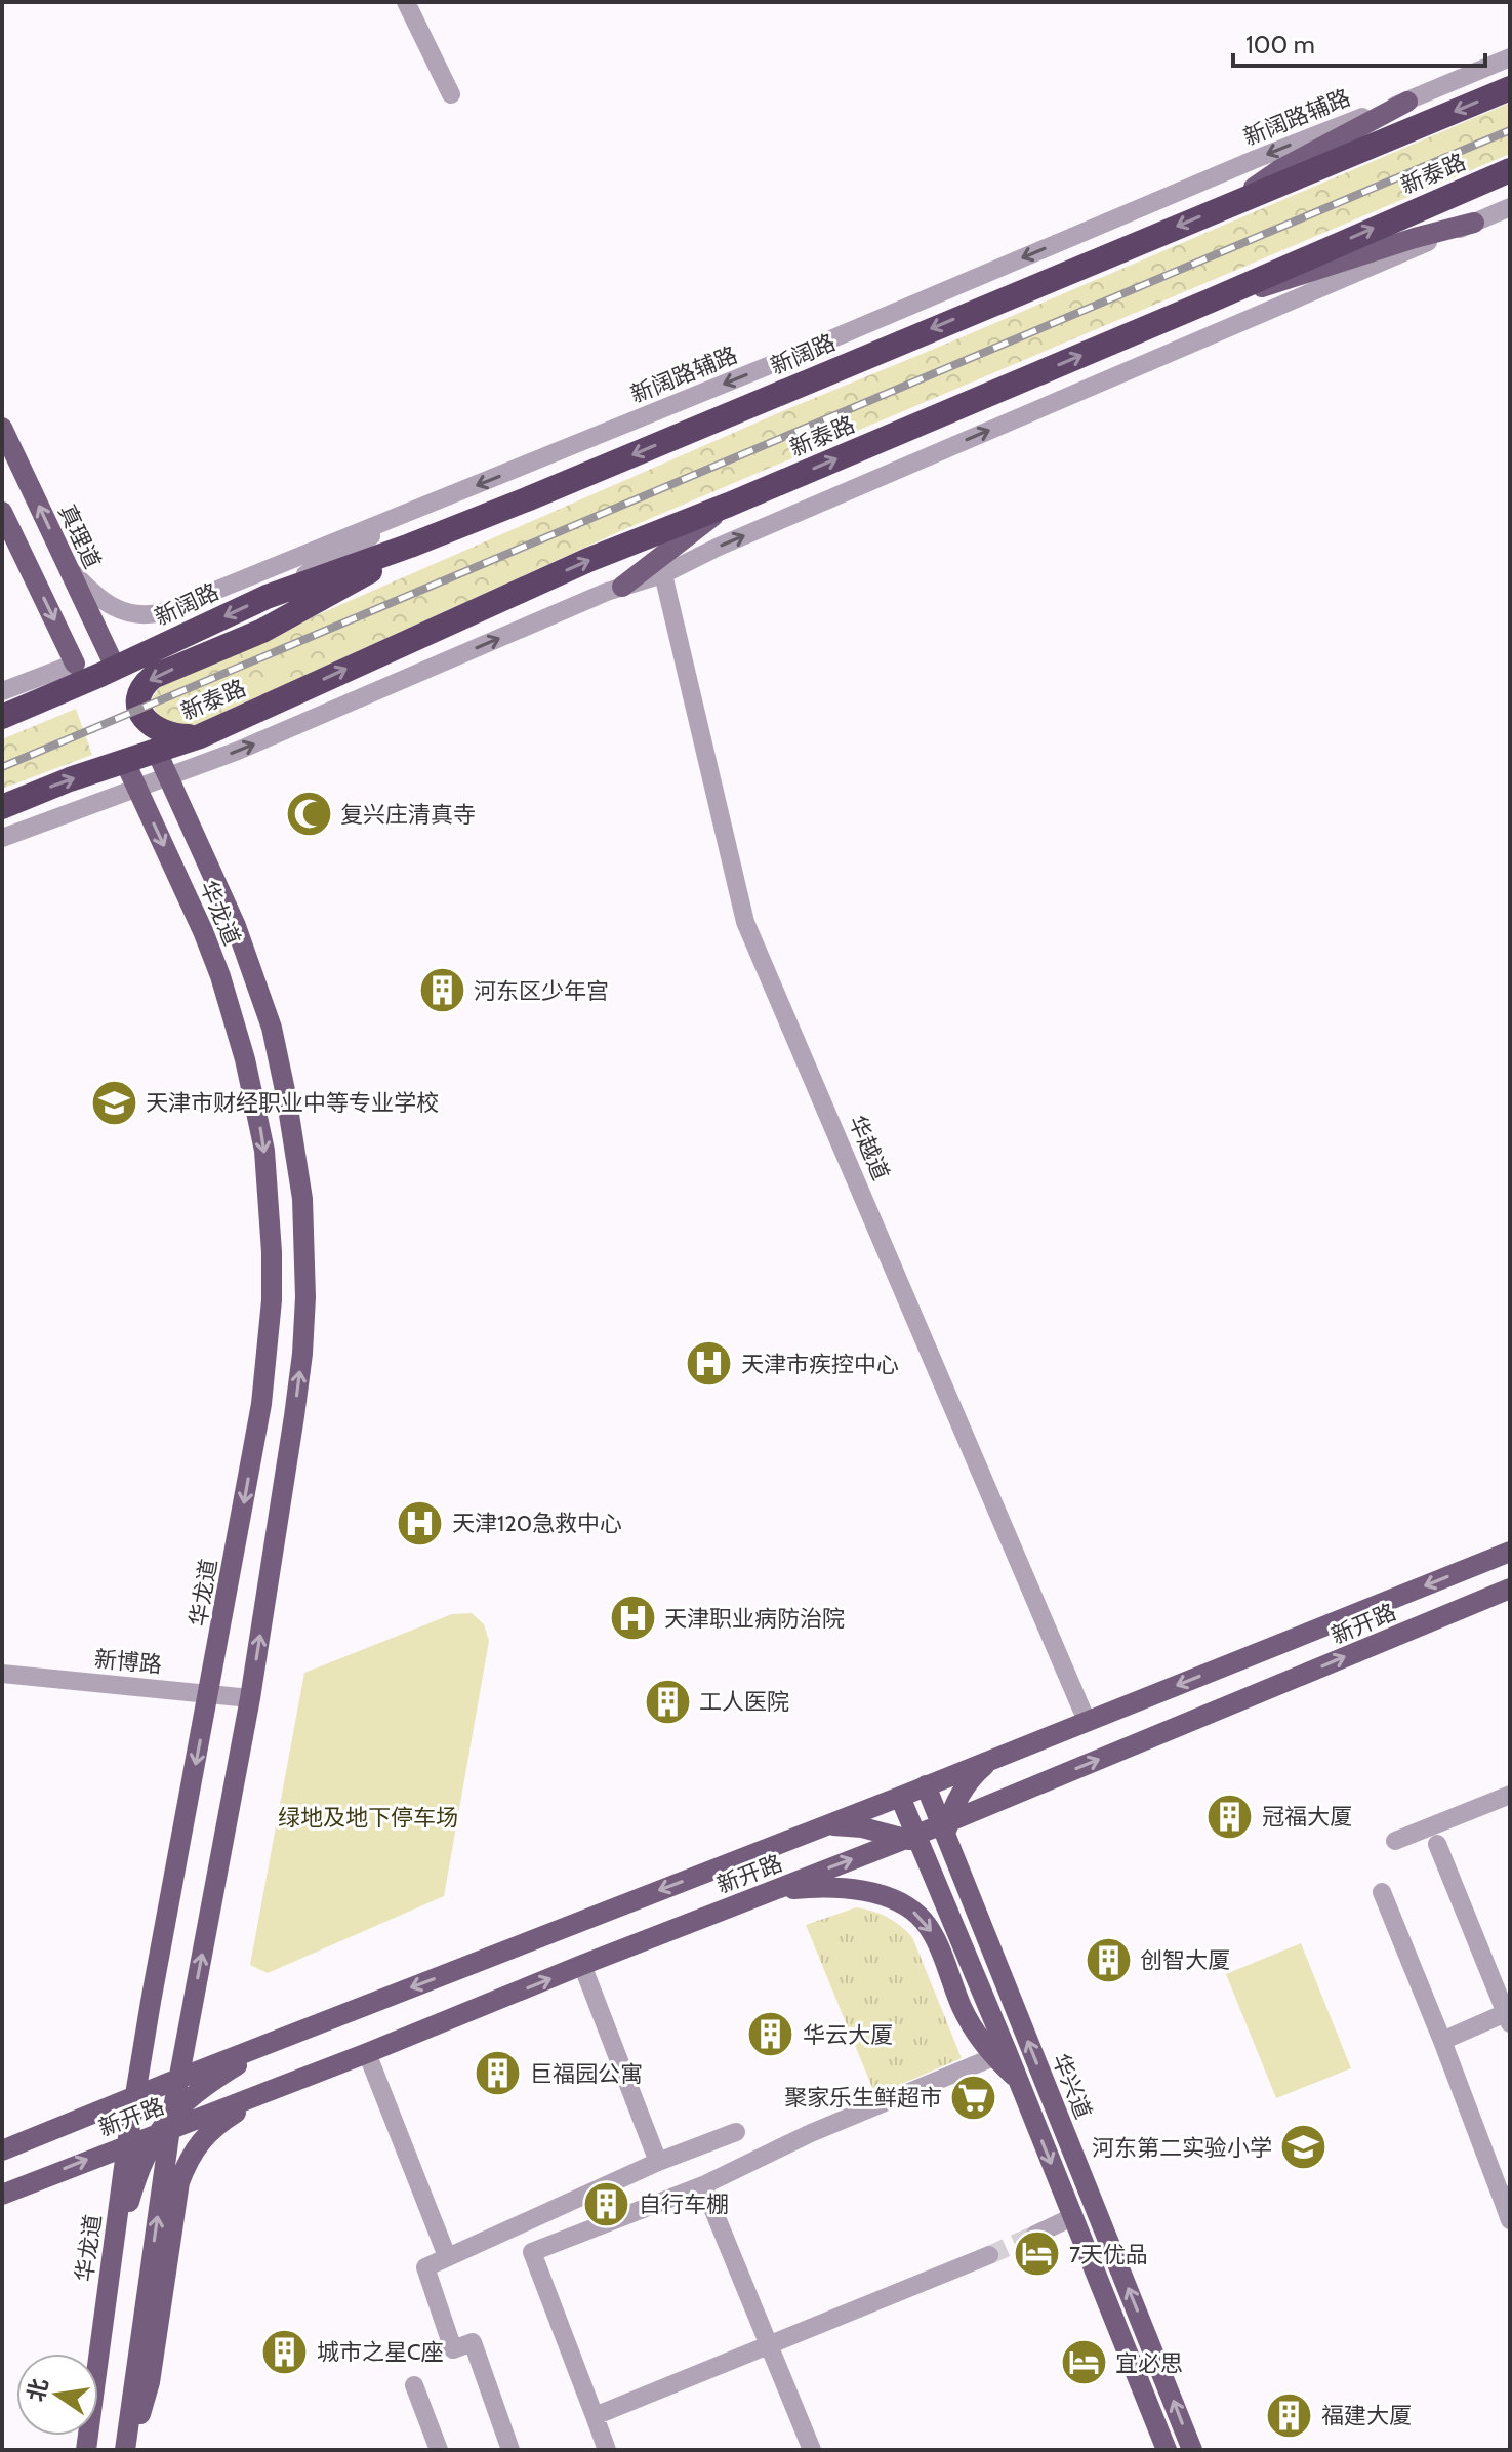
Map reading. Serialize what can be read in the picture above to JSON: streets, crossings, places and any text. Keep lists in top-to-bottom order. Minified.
{"streets":{"highway":["新泰路","新阔路"],"main road":["真理道","华龙道","新开路","华兴道"],"street":["新阔路辅路","华越道","新博路"]},"crossings":[["新阔路辅路","真理道"],["新泰路","华龙道"],["新阔路","真理道"],["华龙道","新开路"],["华龙道","新博路"],["华越道","新开路"],["新开路","华兴道"]],"one_way":["新泰路","新阔路"],"parks":["绿地及地下停车场"],"places":{"mosque":["复兴庄清真寺"],"building":["河东区少年宫","工人医院","冠福大厦","创智大厦","华云大厦","巨福园公寓","自行车棚","城市之星C座","福建大厦"],"school or university":["天津市财经职业中等专业学校","河东第二实验小学"],"hospital":["天津市疾控中心","天津120急救中心","天津职业病防治院"],"supermarket":["聚家乐生鲜超市"],"hotel":["7天优品","宜必思"]},"scale_bar":"100 m","north":"left"}
